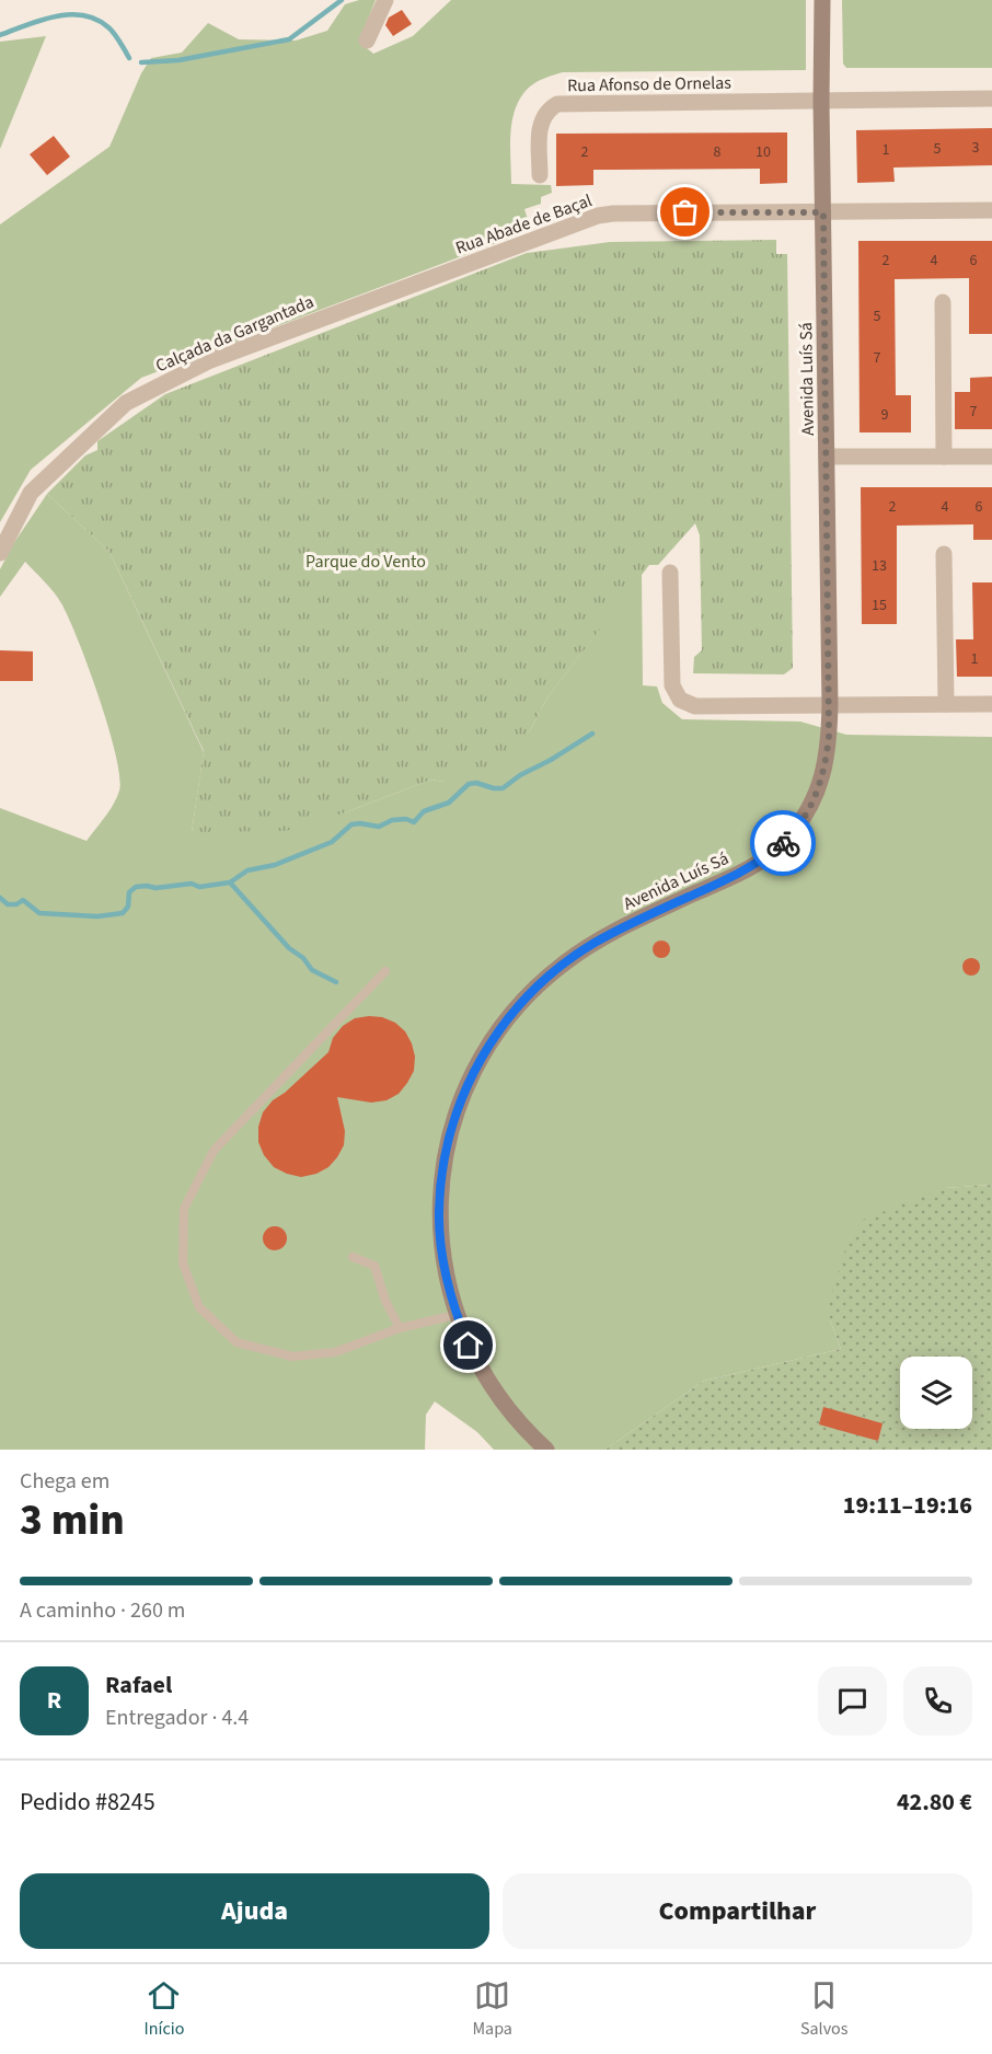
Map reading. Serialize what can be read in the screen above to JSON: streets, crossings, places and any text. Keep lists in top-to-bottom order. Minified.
{"streets":{"street":["Rua Afonso de Ornelas","Rua Abade de Baçal","Calçada da Gargantada","Avenida Luís Sá"]},"crossings":[["Rua Afonso de Ornelas","Avenida Luís Sá"],["Rua Abade de Baçal","Calçada da Gargantada"],["Rua Abade de Baçal","Avenida Luís Sá"]],"parks":["Parque do Vento"],"house_numbers":["3","5","1","2","8","10","2","4","6","5","7","7","9","2","4","6","13","15","1"],"page":{"heading":["3 min","Chega em","19:11–19:16"],"panel":["Rafael","Entregador · 4.4","Pedido #8245","42.80 €"],"bar":"A caminho · 260 m","round":"R","buttons":["Ajuda","Compartilhar"],"tabs":["Início","Mapa","Salvos"]}}
